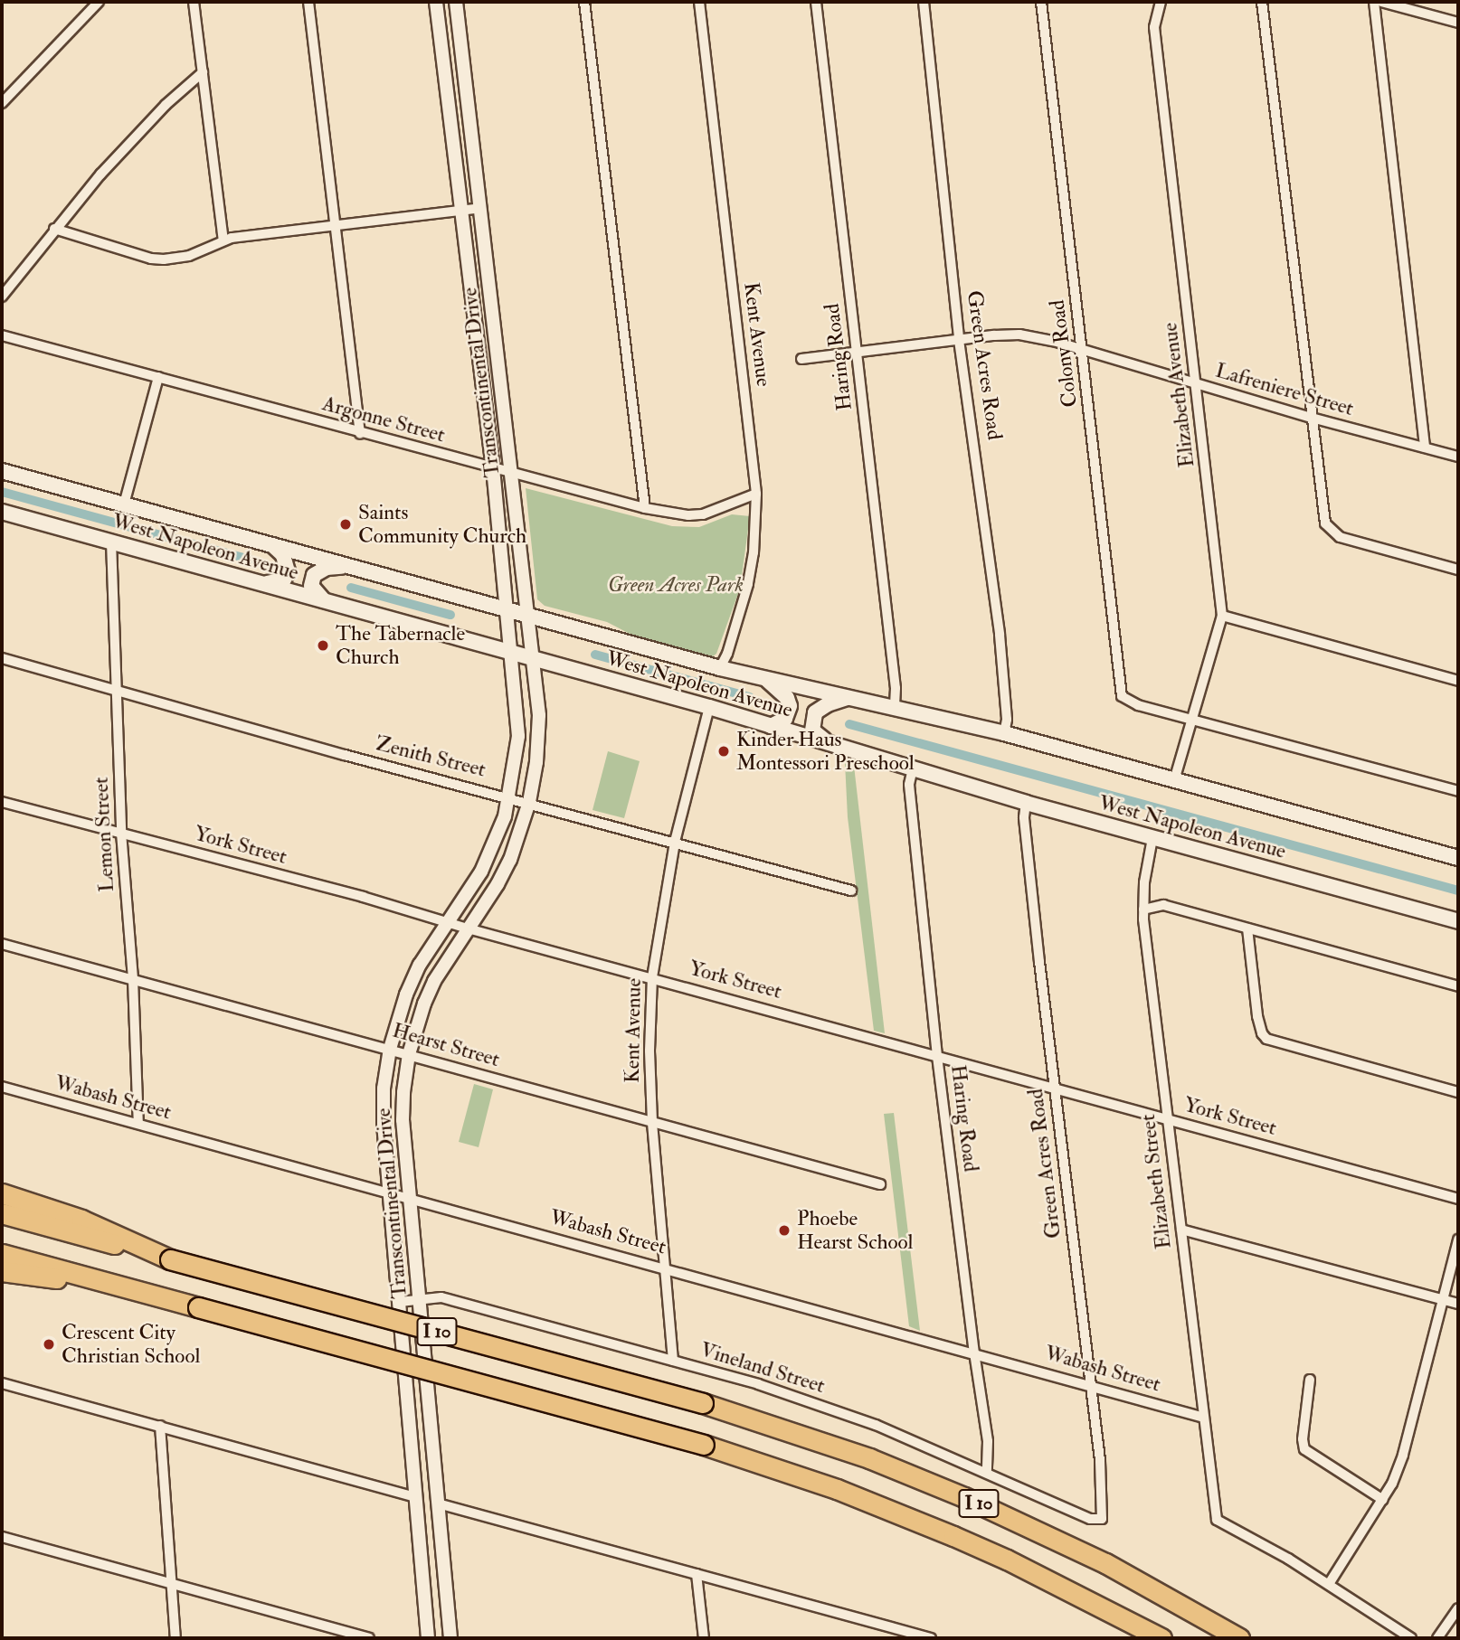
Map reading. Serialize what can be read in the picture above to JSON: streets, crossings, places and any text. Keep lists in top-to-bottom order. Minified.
{"streets":{"highway":["I 10"],"main road":["West Napoleon Avenue"],"street":["Kent Avenue","Colony Road","Haring Road","Green Acres Road","Transcontinental Drive","Lafreniere Street","Elizabeth Avenue","Argonne Street","Zenith Street","Lemon Street","York Street","Hearst Street","Wabash Street","Elizabeth Street","Vineland Street"]},"crossings":[["Kent Avenue","Argonne Street"],["Kent Avenue","West Napoleon Avenue"],["Kent Avenue","Zenith Street"],["Kent Avenue","York Street"],["Kent Avenue","Hearst Street"],["Kent Avenue","Wabash Street"],["Kent Avenue","Vineland Street"],["Colony Road","Lafreniere Street"],["Colony Road","Elizabeth Avenue"],["Haring Road","Lafreniere Street"],["Haring Road","West Napoleon Avenue"],["Haring Road","York Street"],["Haring Road","Wabash Street"],["Haring Road","Vineland Street"],["Green Acres Road","Lafreniere Street"],["Green Acres Road","West Napoleon Avenue"],["Green Acres Road","York Street"],["Green Acres Road","Wabash Street"],["Green Acres Road","Vineland Street"],["Transcontinental Drive","Argonne Street"],["Transcontinental Drive","West Napoleon Avenue"],["Transcontinental Drive","Zenith Street"],["Transcontinental Drive","York Street"],["Transcontinental Drive","Hearst Street"],["Transcontinental Drive","Wabash Street"],["Transcontinental Drive","Vineland Street"],["Lafreniere Street","Elizabeth Avenue"],["Elizabeth Avenue","West Napoleon Avenue"],["West Napoleon Avenue","Lemon Street"],["West Napoleon Avenue","Elizabeth Street"],["Zenith Street","Lemon Street"],["Lemon Street","York Street"],["Lemon Street","Hearst Street"],["Lemon Street","Wabash Street"],["York Street","Elizabeth Street"],["Wabash Street","Elizabeth Street"]],"parks":["Green Acres Park"],"places":["Saints Community Church","The Tabernacle Church","Kinder Haus Montessori Preschool","Phoebe Hearst School","Crescent City Christian School"]}
